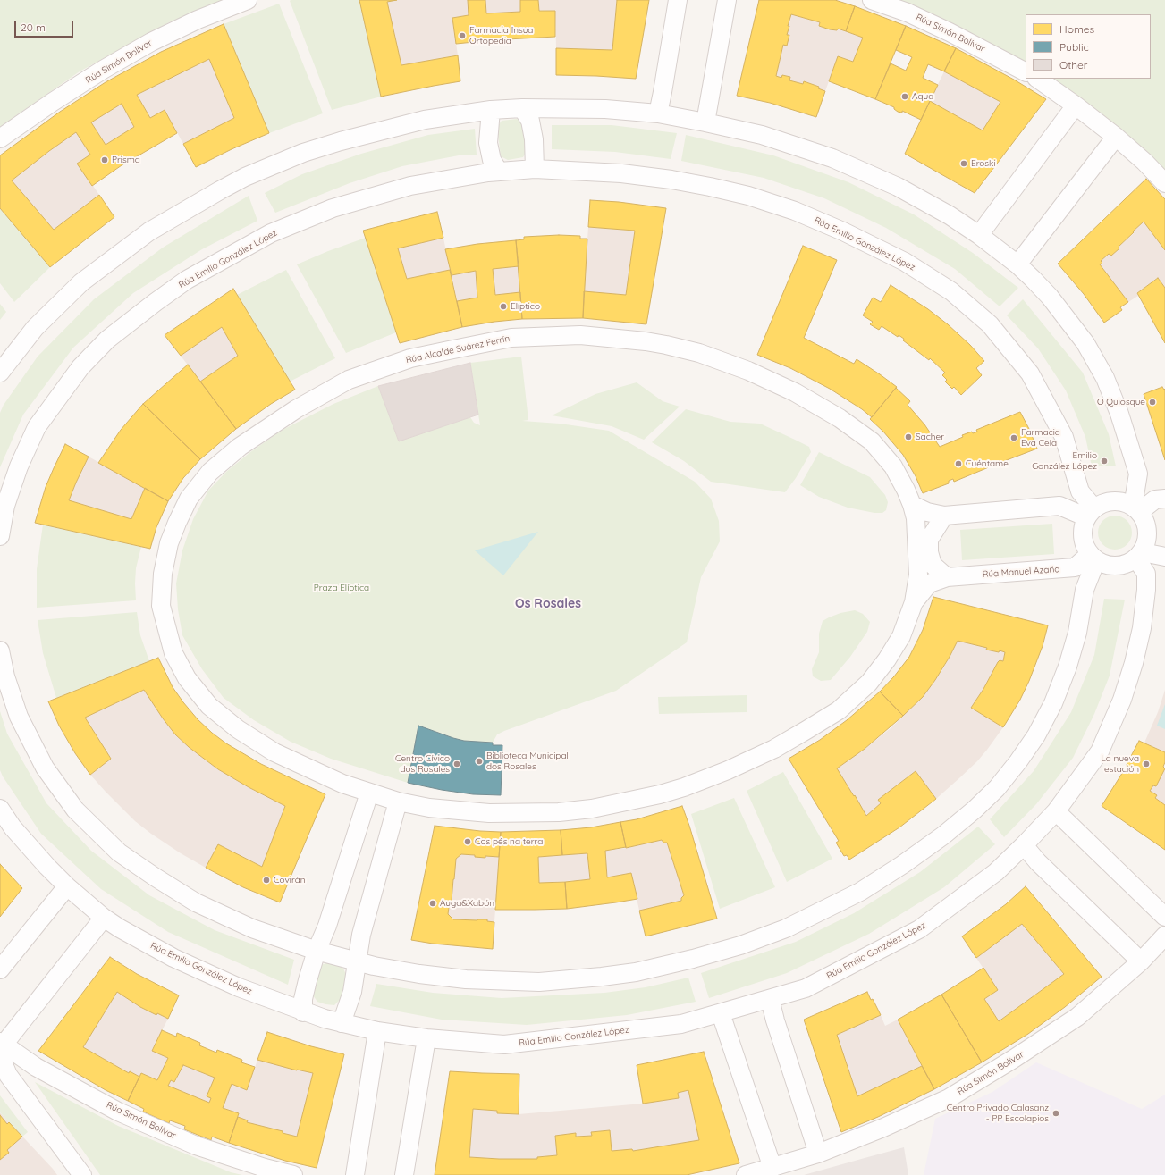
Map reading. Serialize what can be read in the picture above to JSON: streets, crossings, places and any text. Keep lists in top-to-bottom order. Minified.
{"streets":{"street":["Rúa Simón Bolívar","Rúa Emilio González López","Rúa Alcalde Suárez Ferrín","Rúa Manuel Azaña"]},"crossings":[["Rúa Emilio González López","Rúa Manuel Azaña"],["Rúa Alcalde Suárez Ferrín","Rúa Manuel Azaña"]],"districts":["Os Rosales"],"parks":["Praza Elíptica"],"places":["Farmacia Insua Ortopedia","Aqua","Prisma","Eroski","Elíptico","O Quiosque","Sacher","Farmacia Eva Cela","Emilio González López","Cuéntame","Biblioteca Municipal dos Rosales","Centro Cívico dos Rosales","La nueva estación","Cos pés na terra","Covirán","Auga&Xabón","Centro Privado Calasanz - PP Escolapios"],"legend":["Homes","Public","Other"],"scale_bar":"20 m"}
